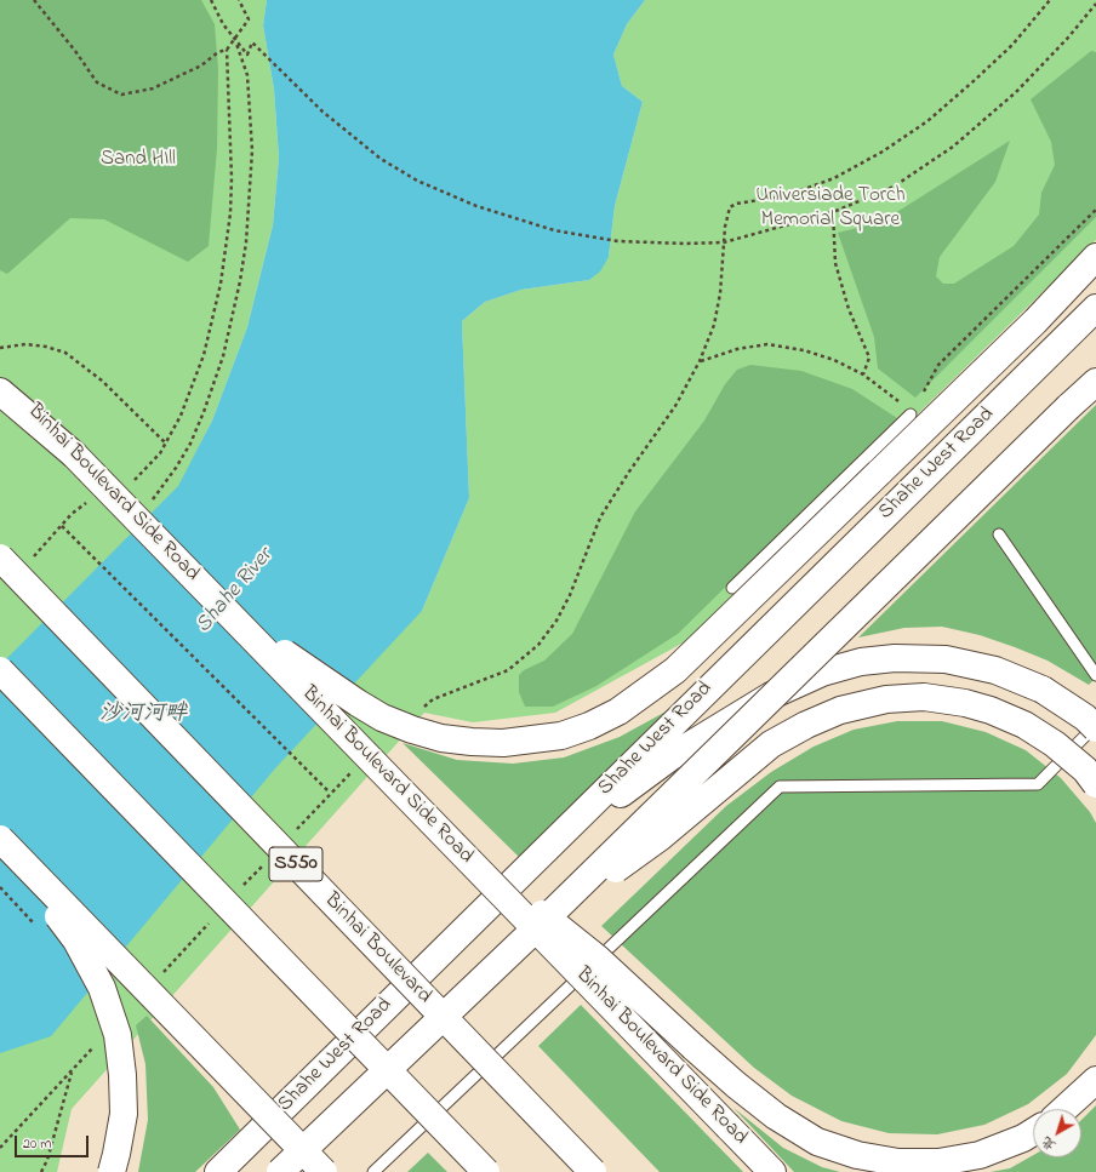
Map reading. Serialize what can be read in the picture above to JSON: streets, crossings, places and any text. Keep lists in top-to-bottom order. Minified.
{"streets":{"main road":["Shahe West Road","Binhai Boulevard Side Road","S550","Binhai Boulevard"]},"water":["Shahe River","沙河河畔"],"parks":["Sand HIll","Universiade Torch Memorial Square"],"scale_bar":"20 m","north":"bottom left"}
